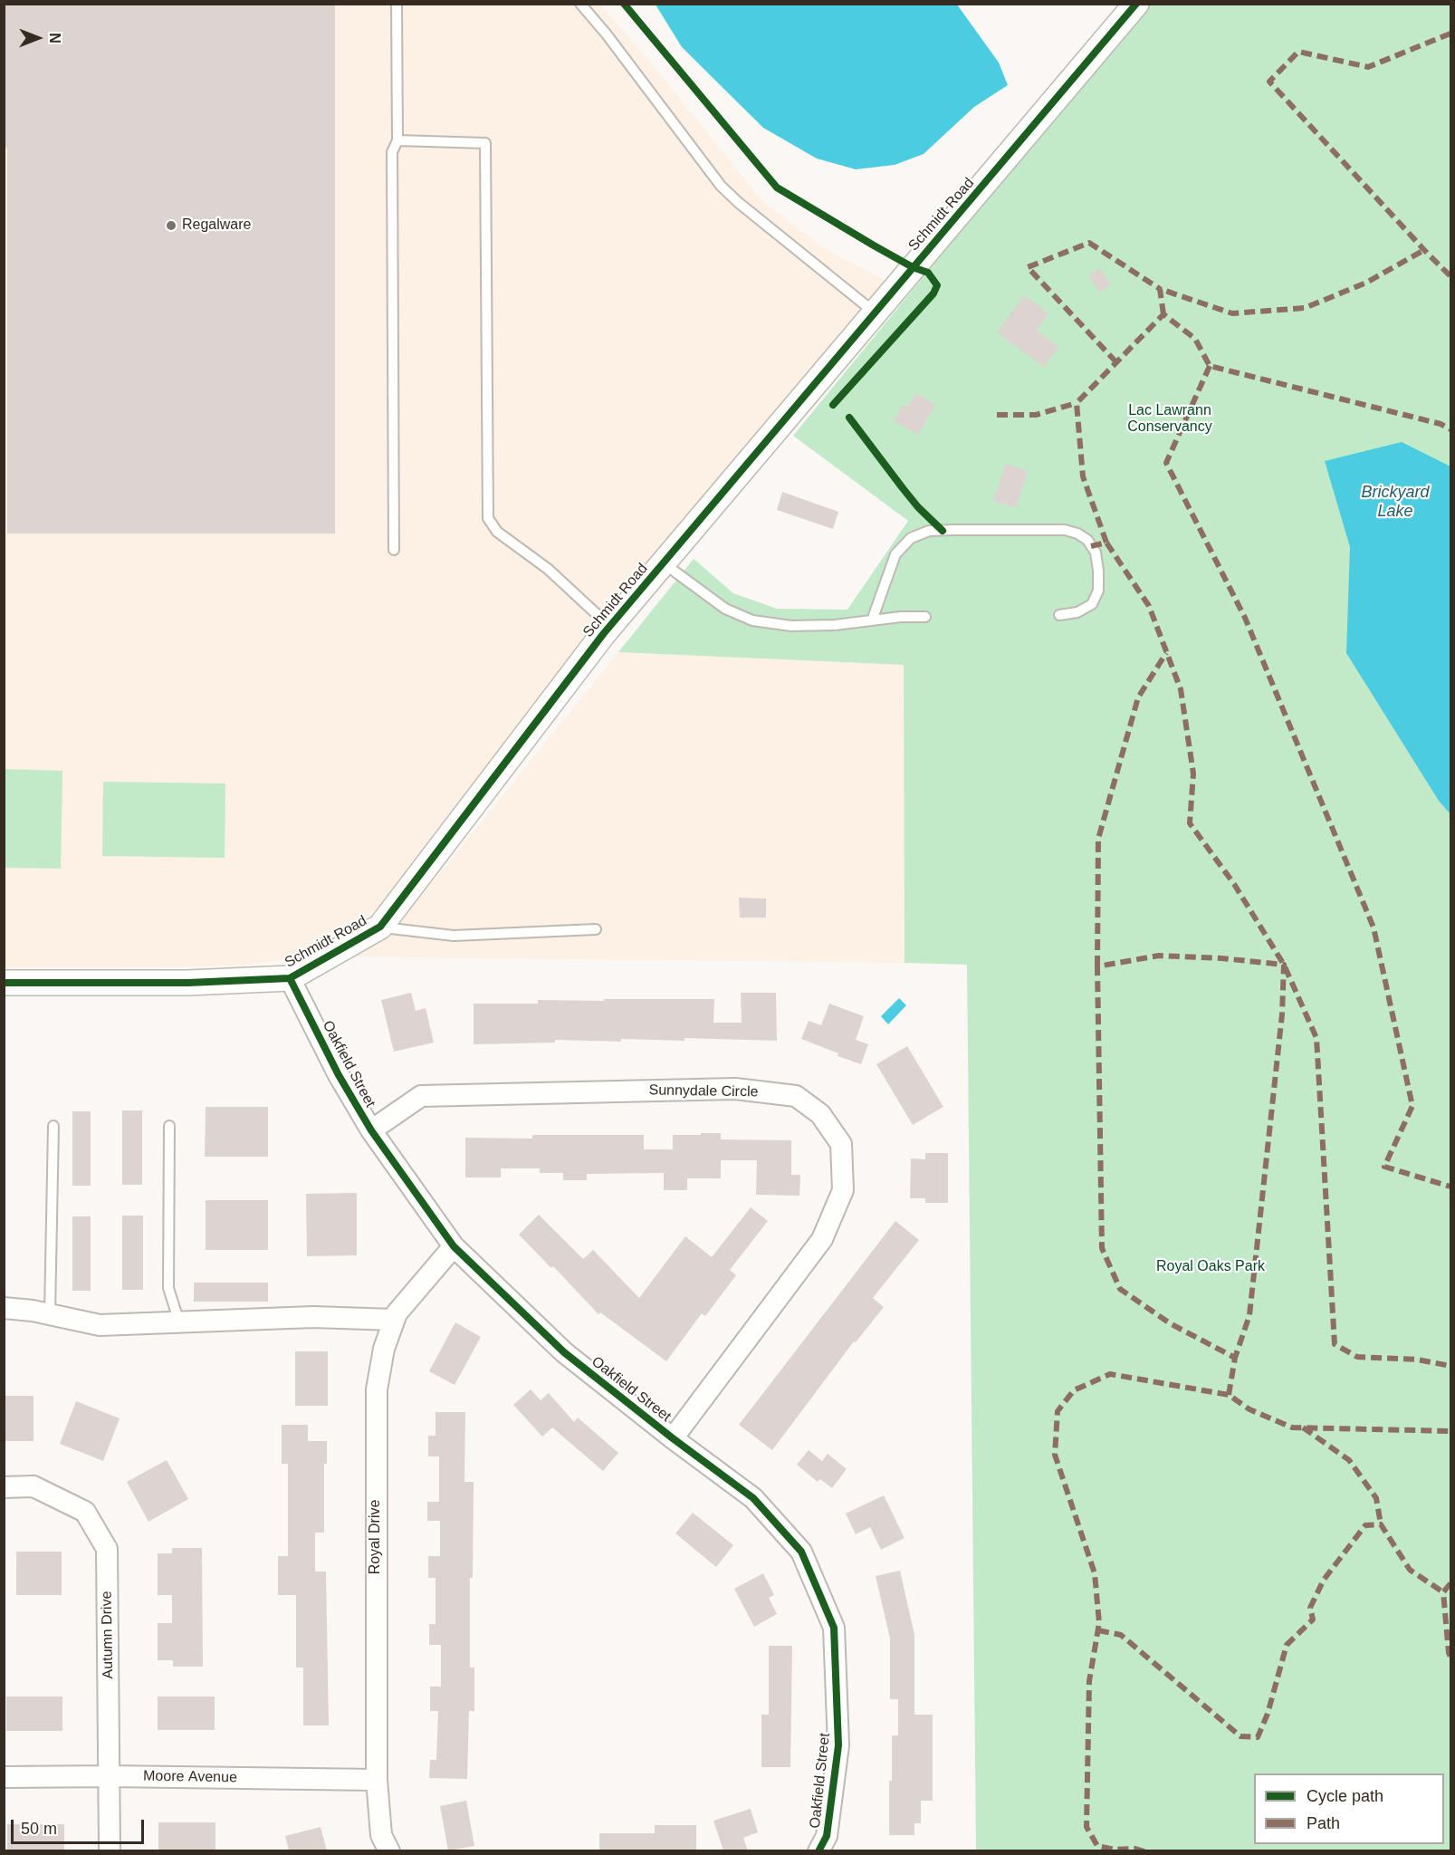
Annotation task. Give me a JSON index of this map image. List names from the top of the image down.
{
  "streets": {
    "street": [
      "Schmidt Road",
      "Oakfield Street",
      "Sunnydale Circle",
      "Royal Drive",
      "Autumn Drive",
      "Moore Avenue"
    ]
  },
  "crossings": [
    ["Schmidt Road", "Oakfield Street"],
    ["Oakfield Street", "Sunnydale Circle"],
    ["Oakfield Street", "Royal Drive"],
    ["Royal Drive", "Moore Avenue"],
    ["Autumn Drive", "Moore Avenue"]
  ],
  "water": ["Brickyard Lake"],
  "parks": ["Lac Lawrann Conservancy", "Royal Oaks Park"],
  "places": ["Regalware"],
  "legend": ["Cycle path", "Path"],
  "scale_bar": "50 m",
  "north": "right"
}
